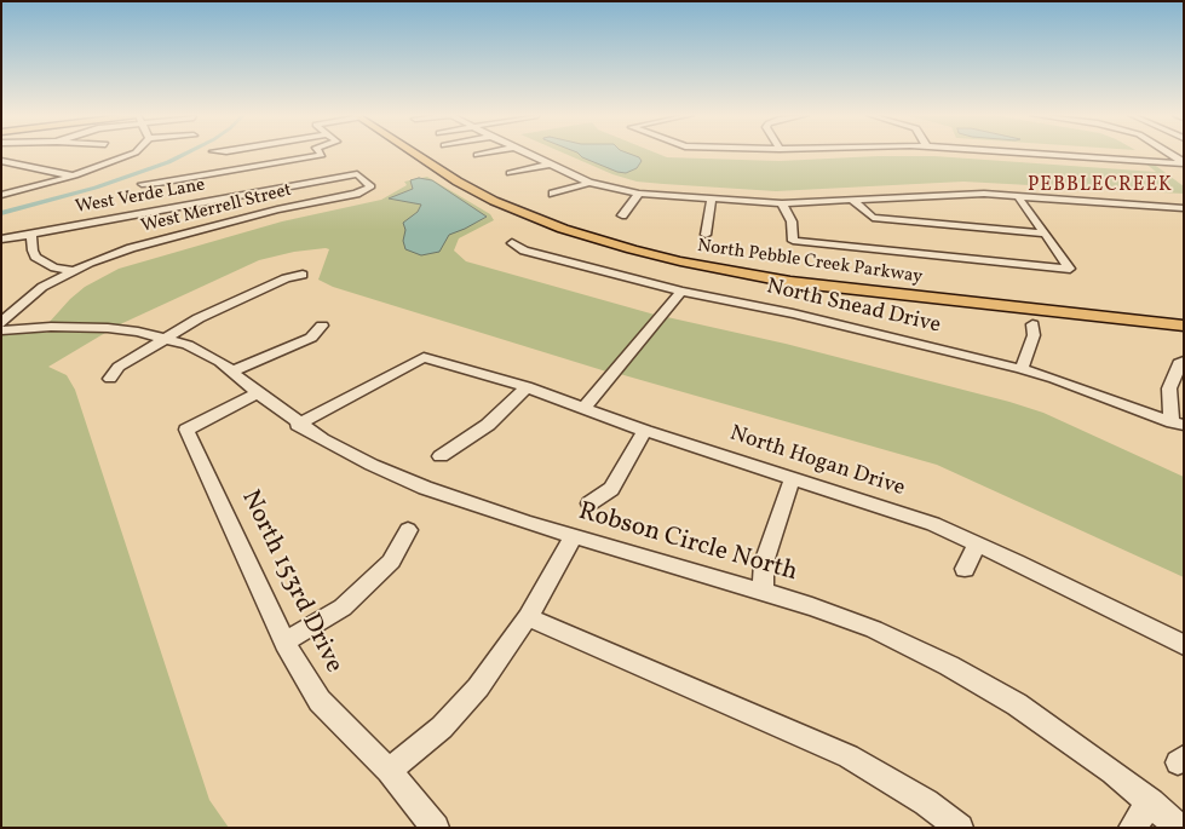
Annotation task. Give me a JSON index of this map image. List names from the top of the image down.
{
  "streets": {
    "main road": ["North Pebble Creek Parkway"],
    "street": [
      "West Verde Lane",
      "West Merrell Street",
      "North Snead Drive",
      "North Hogan Drive",
      "Robson Circle North",
      "North 153rd Drive"
    ]
  },
  "crossings": [
    ["West Verde Lane", "West Merrell Street"],
    ["North Hogan Drive", "Robson Circle North"],
    ["Robson Circle North", "North 153rd Drive"]
  ],
  "districts": ["PEBBLECREEK"]
}
